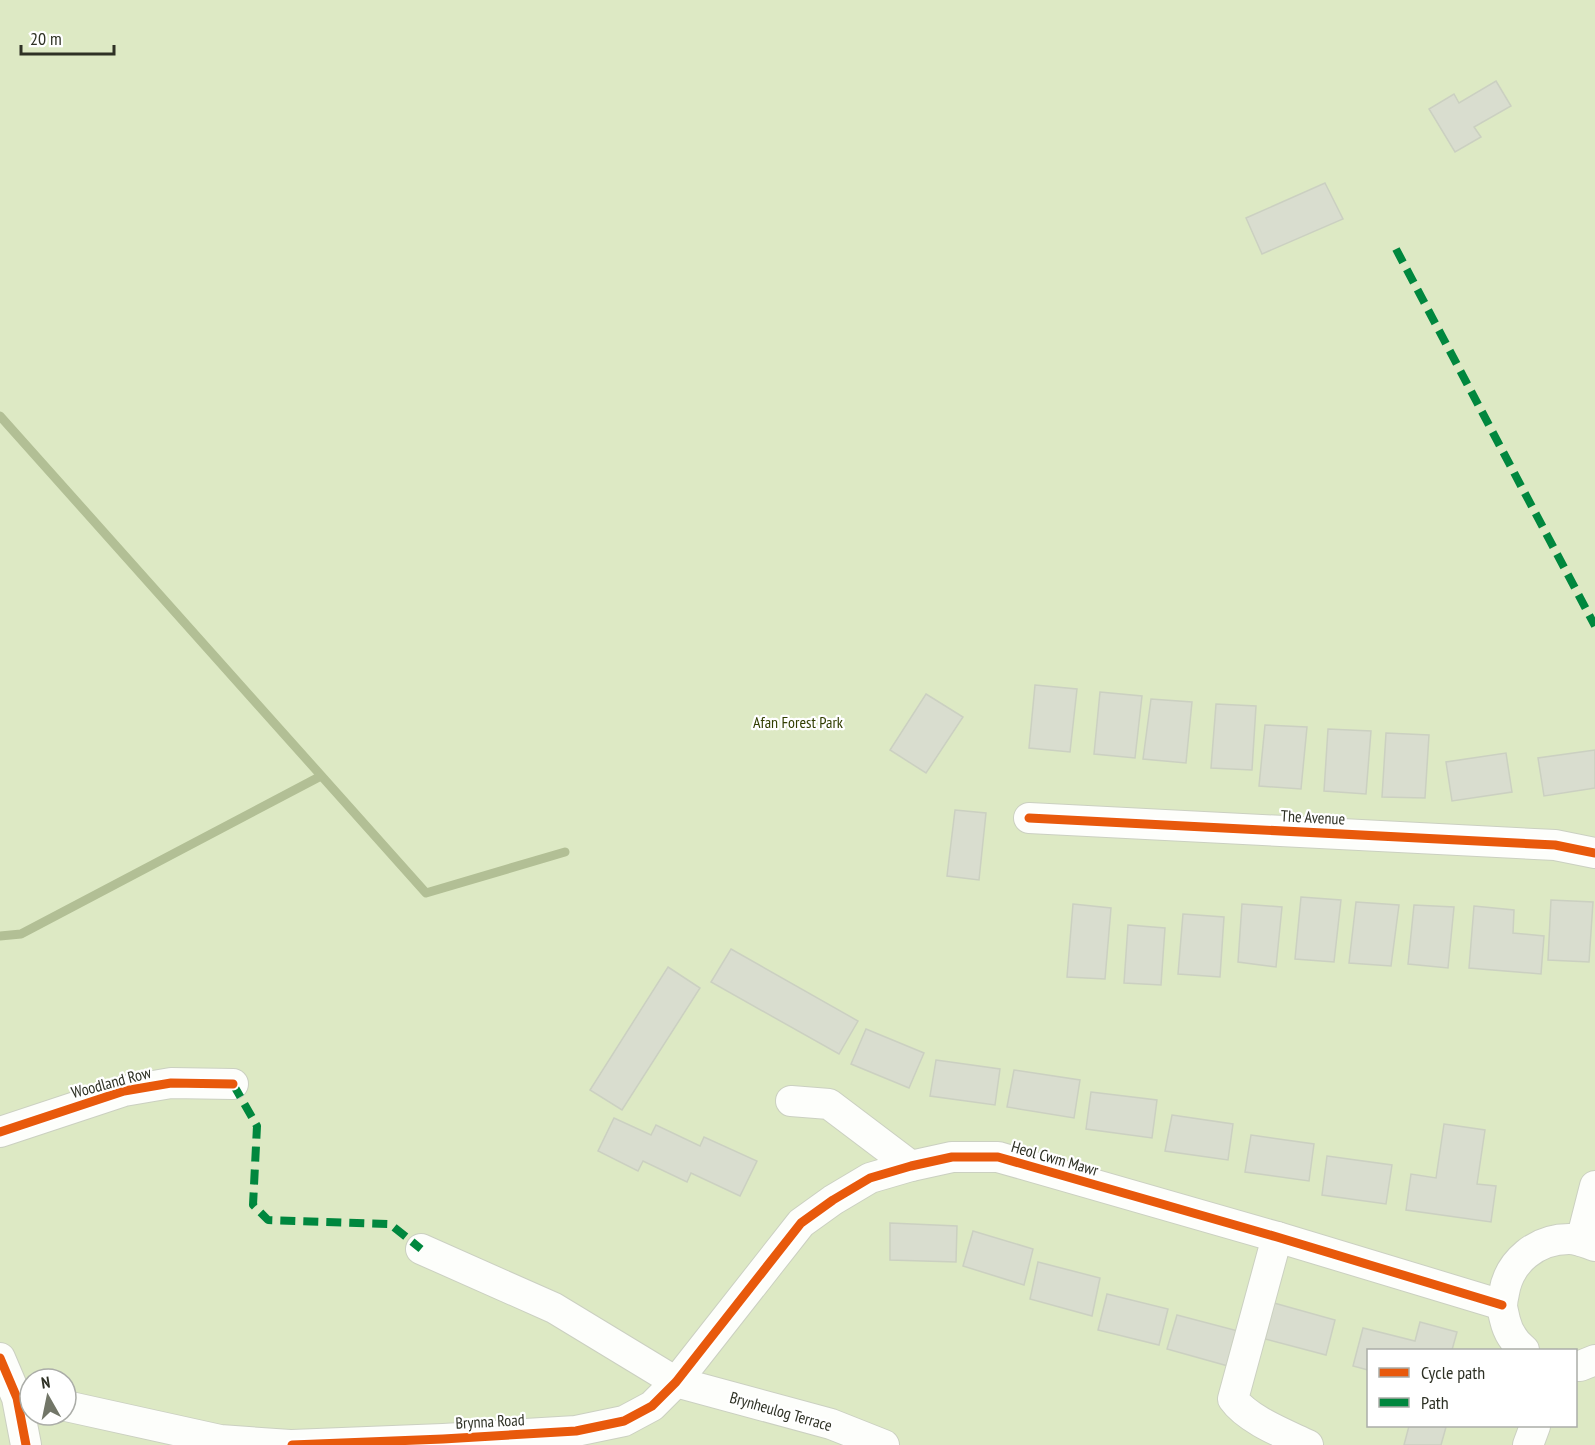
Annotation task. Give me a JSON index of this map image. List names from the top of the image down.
{
  "streets": {
    "street": [
      "The Avenue",
      "Woodland Row",
      "Heol Cwm Mawr",
      "Brynheulog Terrace",
      "Brynna Road"
    ]
  },
  "crossings": [
    ["Heol Cwm Mawr", "Brynheulog Terrace"],
    ["Heol Cwm Mawr", "Brynna Road"],
    ["Brynheulog Terrace", "Brynna Road"]
  ],
  "parks": ["Afan Forest Park"],
  "legend": ["Cycle path", "Path"],
  "scale_bar": "20 m",
  "north": "top"
}
